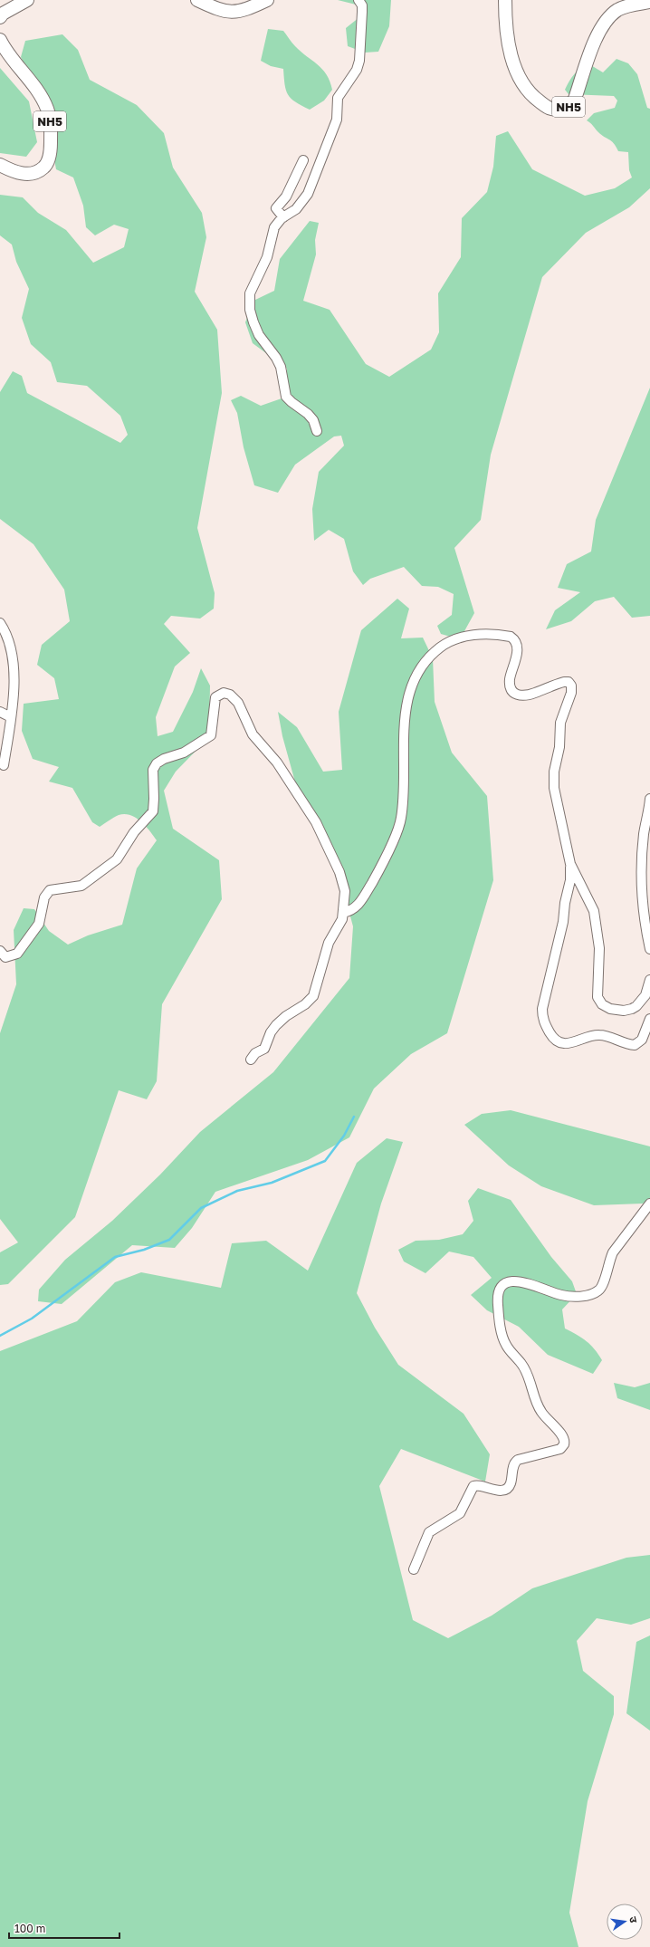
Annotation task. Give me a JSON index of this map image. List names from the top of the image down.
{
  "streets": {
    "highway": ["NH5"]
  },
  "scale_bar": "100 m",
  "north": "right"
}
